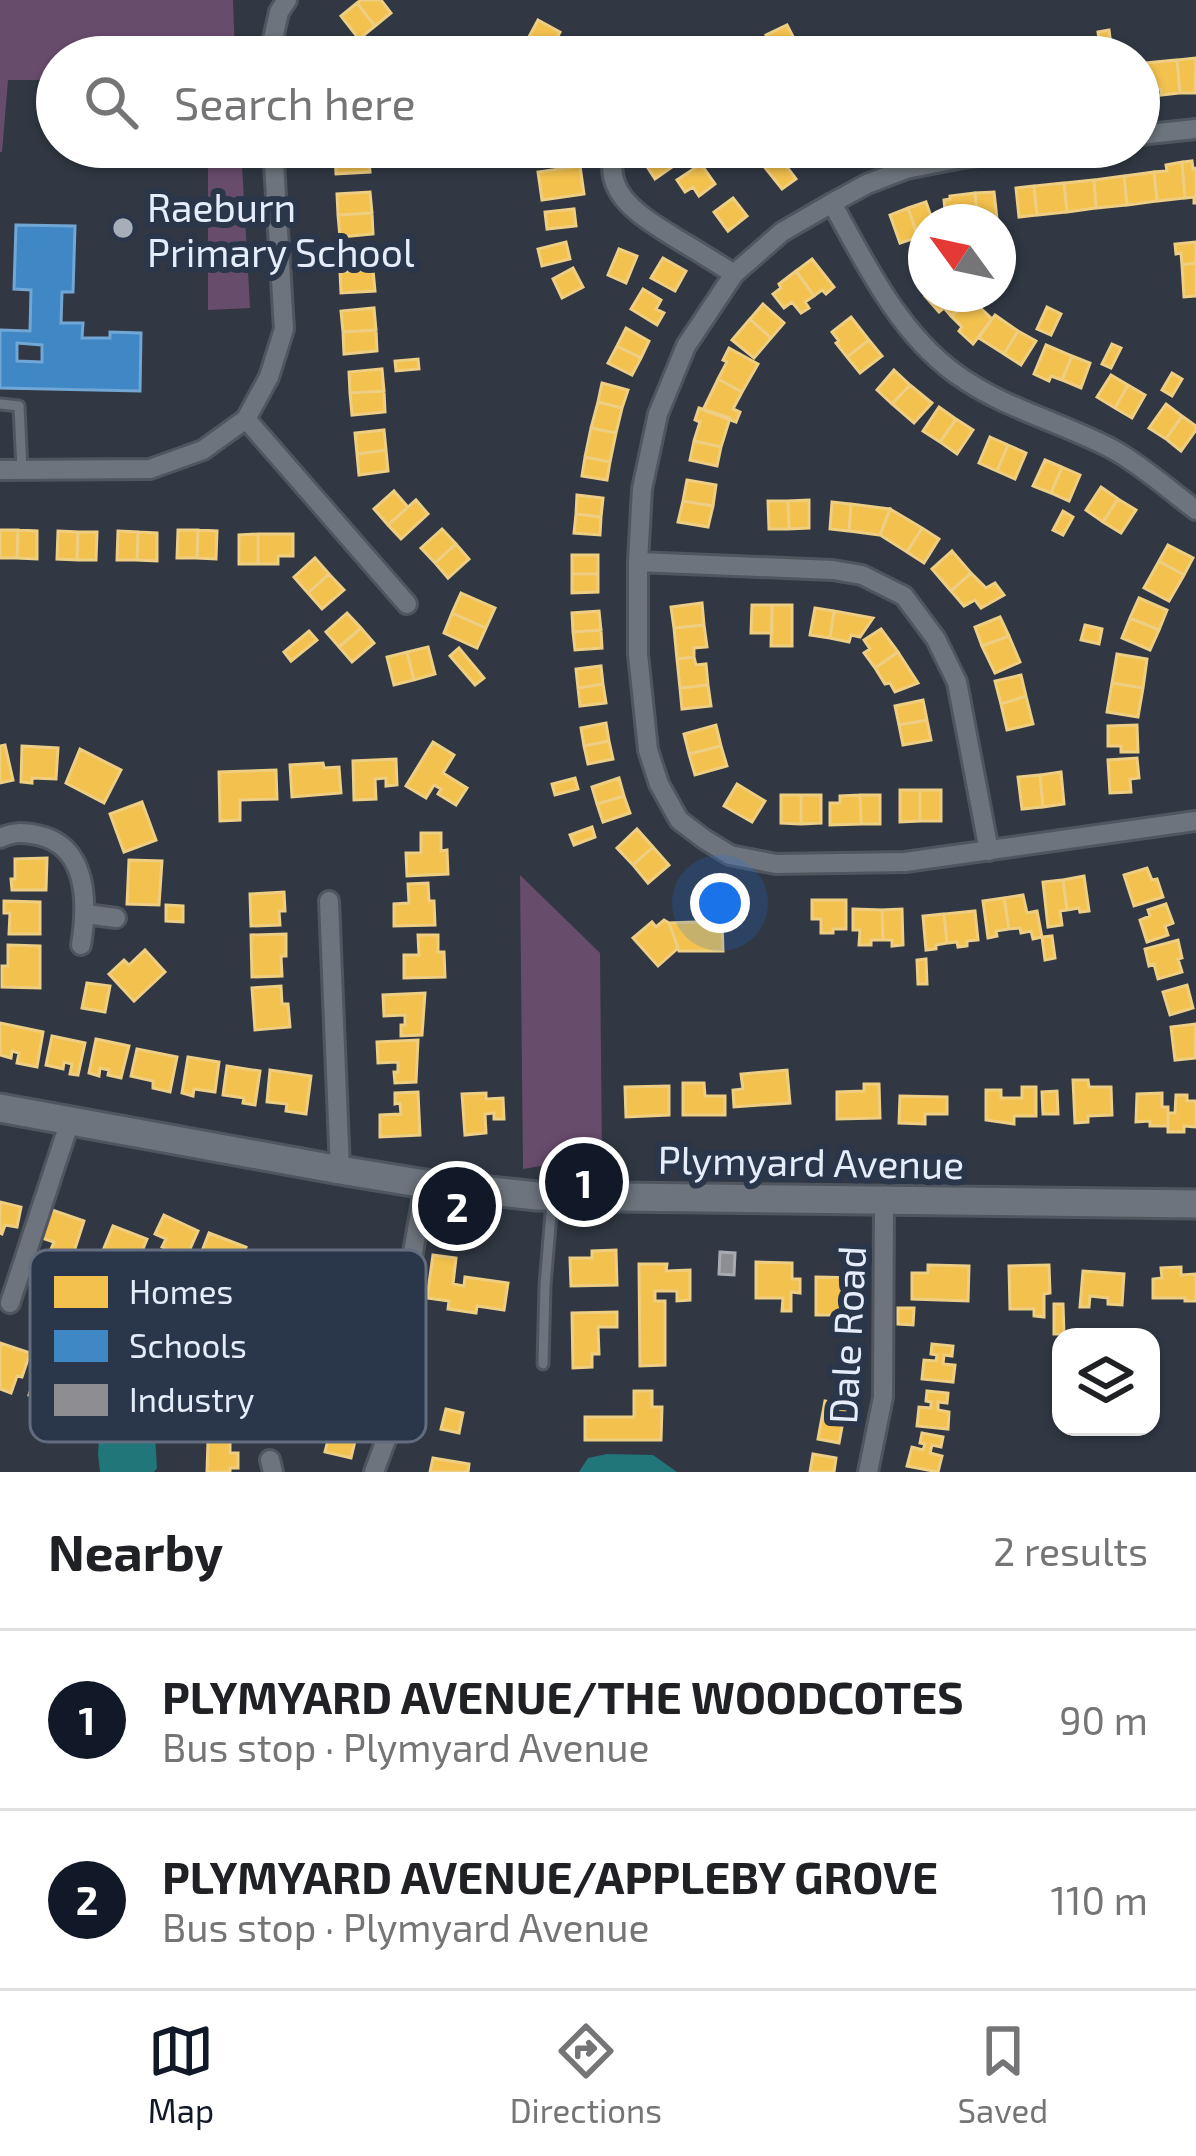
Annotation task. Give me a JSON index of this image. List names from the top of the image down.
{
  "streets": {
    "street": ["Plymyard Avenue", "Dale Road"]
  },
  "crossings": [
    ["Plymyard Avenue", "Dale Road"]
  ],
  "places": ["Raeburn Primary School"],
  "legend": ["Homes", "Schools", "Industry"],
  "north": "top left",
  "page": {
    "search": "Search here",
    "pins": ["1", "2"],
    "heading": ["Nearby", "2 results"],
    "list": [
      {
        "mark": "1",
        "name": "PLYMYARD AVENUE/THE WOODCOTES",
        "note": "Bus stop · Plymyard Avenue",
        "value": "90 m"
      },
      {
        "mark": "2",
        "name": "PLYMYARD AVENUE/APPLEBY GROVE",
        "note": "Bus stop · Plymyard Avenue",
        "value": "110 m"
      }
    ],
    "nav": ["Map", "Directions", "Saved"]
  }
}
